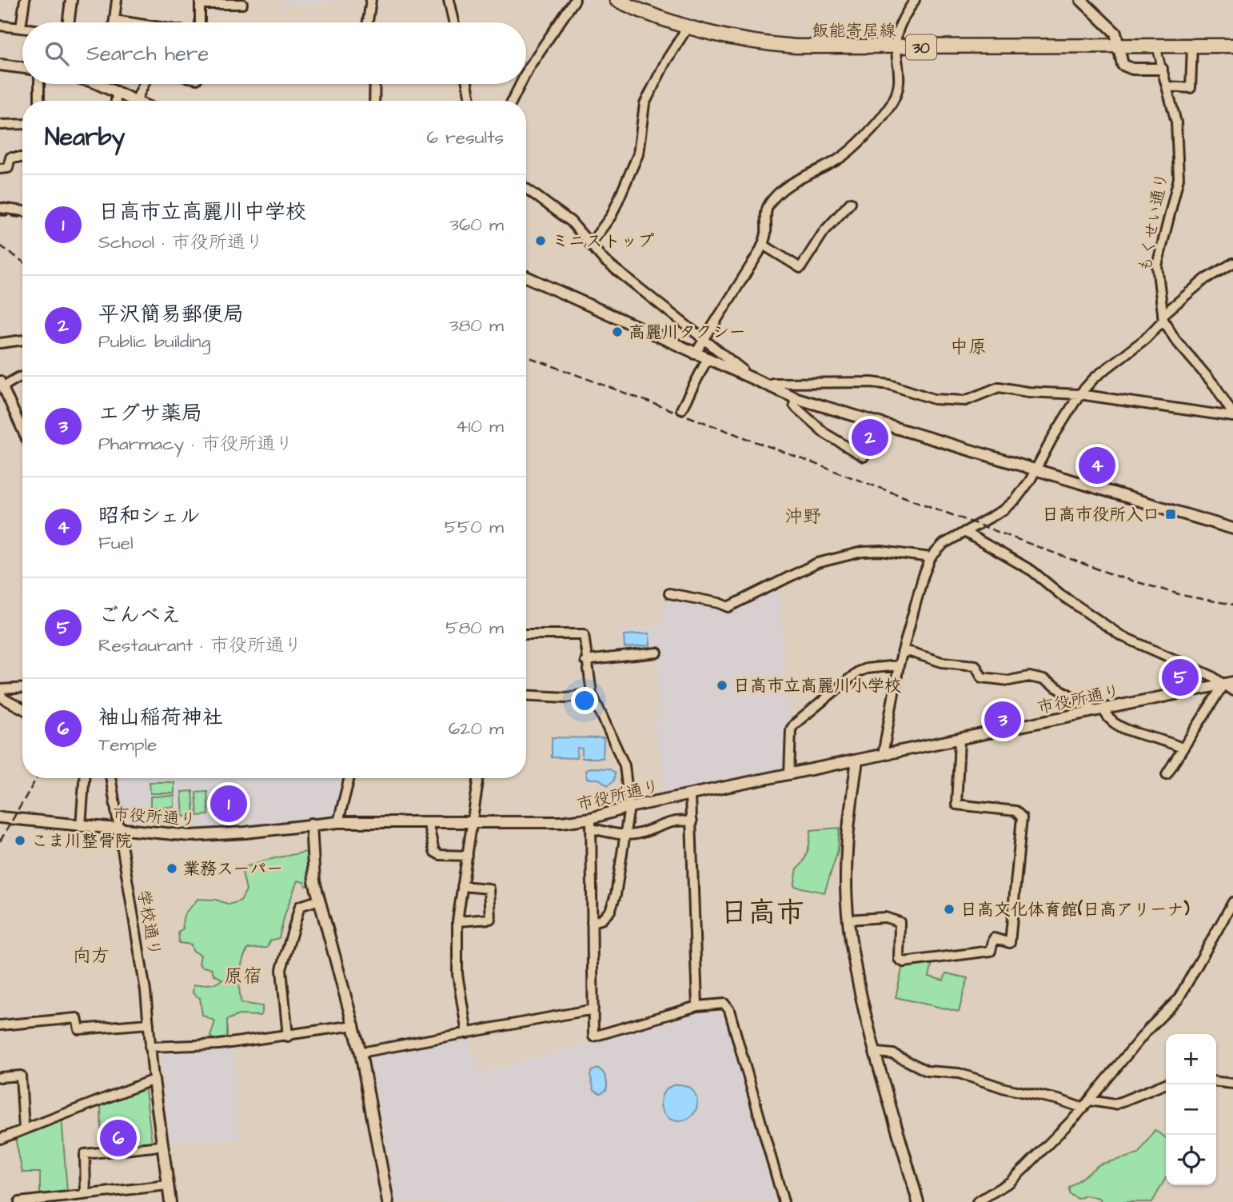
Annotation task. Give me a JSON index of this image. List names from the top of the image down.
{
  "streets": {
    "main road": ["飯能寄居線", "30"],
    "street": ["もくせい通り", "市役所通り", "学校通り"]
  },
  "crossings": [
    ["市役所通り", "学校通り"]
  ],
  "districts": [
    "中原",
    "沖野",
    "日高市",
    "向方",
    "原宿"
  ],
  "places": {
    "other": [
      "ミニストップ",
      "高麗川タクシー",
      "日高市立高麗川小学校",
      "こま川整骨院",
      "業務スーパー",
      "日高文化体育館(日高アリーナ)"
    ],
    "transit": ["日高市役所入口"]
  },
  "page": {
    "search": "Search here",
    "heading": ["Nearby", "6 results"],
    "list": [
      {
        "mark": "1",
        "name": "日高市立高麗川中学校",
        "note": "School · 市役所通り",
        "value": "360 m"
      },
      {
        "mark": "2",
        "name": "平沢簡易郵便局",
        "note": "Public building",
        "value": "380 m"
      },
      {
        "mark": "3",
        "name": "エグサ薬局",
        "note": "Pharmacy · 市役所通り",
        "value": "410 m"
      },
      {
        "mark": "4",
        "name": "昭和シェル",
        "note": "Fuel",
        "value": "550 m"
      },
      {
        "mark": "5",
        "name": "ごんべえ",
        "note": "Restaurant · 市役所通り",
        "value": "580 m"
      },
      {
        "mark": "6",
        "name": "袖山稲荷神社",
        "note": "Temple",
        "value": "620 m"
      }
    ],
    "pins": [
      "2",
      "4",
      "5",
      "3",
      "1",
      "6"
    ],
    "map_buttons": ["+", "−"]
  }
}
